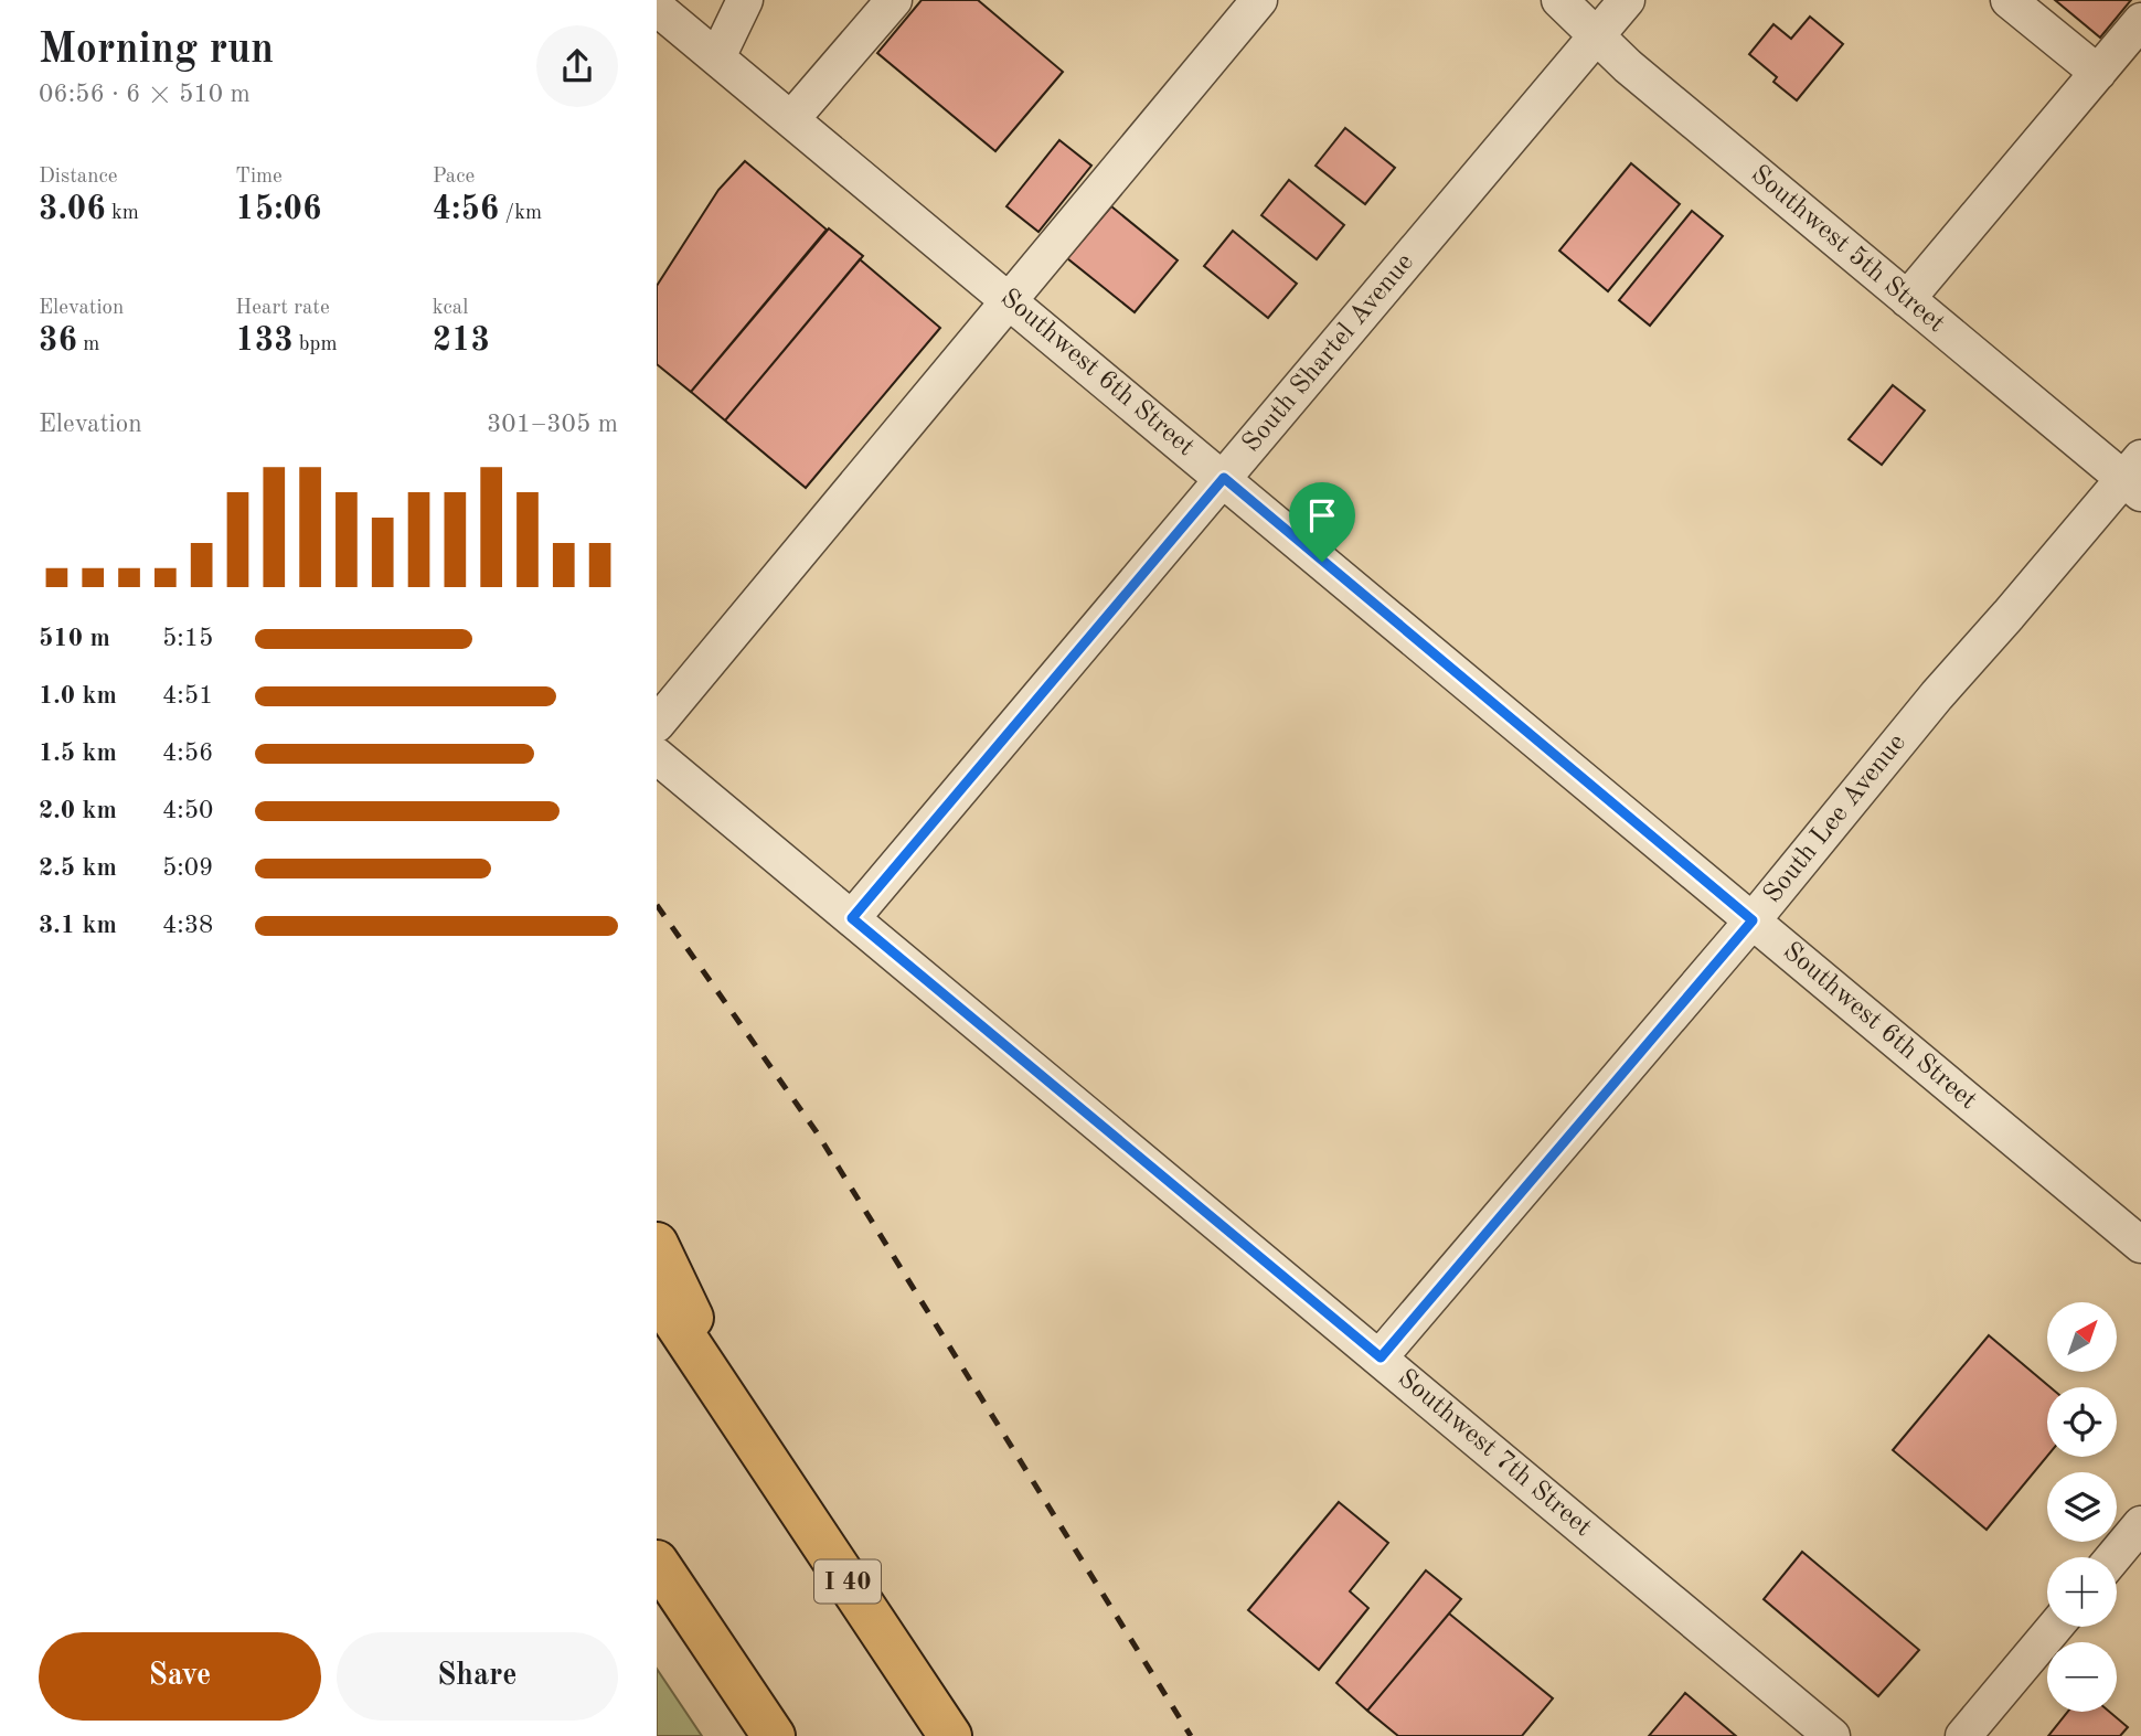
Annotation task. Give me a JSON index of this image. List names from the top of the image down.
{
  "streets": {
    "highway": ["I 40"],
    "street": [
      "Southwest 5th Street",
      "South Shartel Avenue",
      "Southwest 6th Street",
      "South Lee Avenue",
      "Southwest 7th Street"
    ]
  },
  "crossings": [
    ["Southwest 5th Street", "South Shartel Avenue"],
    ["Southwest 5th Street", "South Lee Avenue"],
    ["South Shartel Avenue", "Southwest 6th Street"],
    ["South Shartel Avenue", "Southwest 7th Street"],
    ["Southwest 6th Street", "South Lee Avenue"],
    ["South Lee Avenue", "Southwest 7th Street"]
  ],
  "north": "top right",
  "page": {
    "heading": ["Morning run", "06:56 · 6 × 510 m"],
    "stats": [
      ["Distance", "3.06 km"],
      ["Time", "15:06"],
      ["Pace", "4:56 /km"],
      ["Elevation", "36 m"],
      ["Heart rate", "133 bpm"],
      ["kcal", "213"]
    ],
    "chart": ["Elevation", "301–305 m"],
    "list": [
      {
        "name": "510 m",
        "note": "5:15"
      },
      {
        "name": "1.0 km",
        "note": "4:51"
      },
      {
        "name": "1.5 km",
        "note": "4:56"
      },
      {
        "name": "2.0 km",
        "note": "4:50"
      },
      {
        "name": "2.5 km",
        "note": "5:09"
      },
      {
        "name": "3.1 km",
        "note": "4:38"
      }
    ],
    "map_buttons": ["+", "−"],
    "buttons": ["Save", "Share"]
  }
}
